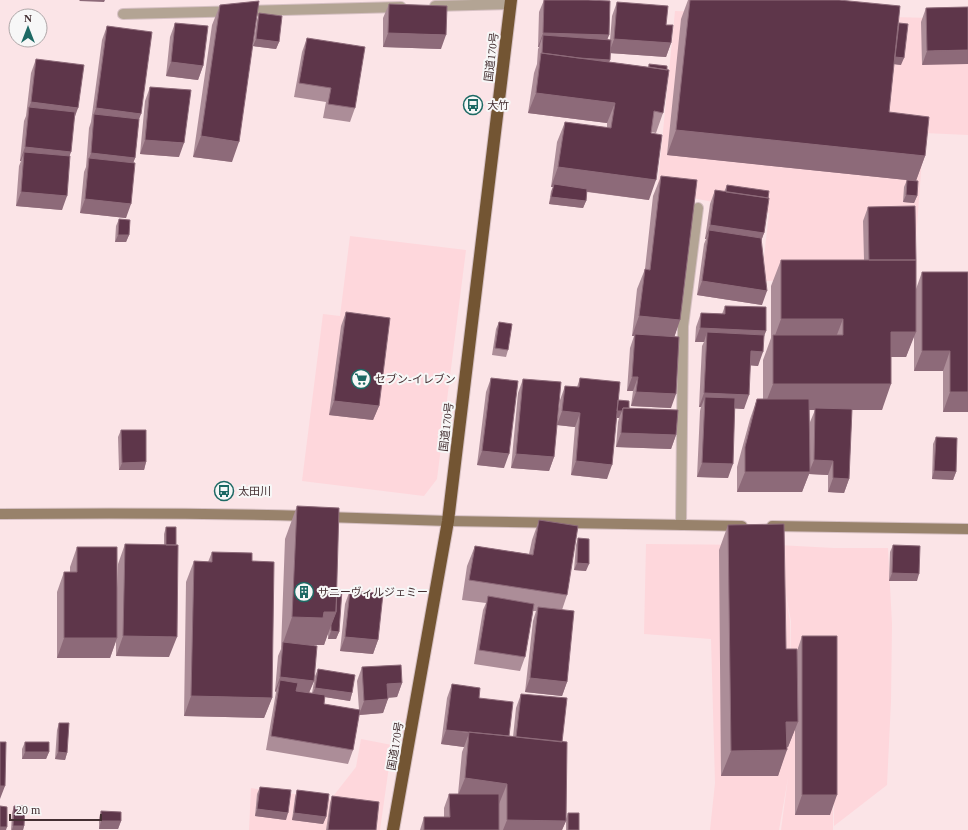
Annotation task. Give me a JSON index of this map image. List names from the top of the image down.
{
  "streets": {
    "highway": ["国道170号"]
  },
  "places": {
    "bus stop": ["大竹", "太田川"],
    "supermarket": ["セブン-イレブン"],
    "building": ["サニーヴィルジェミー"]
  },
  "scale_bar": "20 m",
  "north": "top"
}
